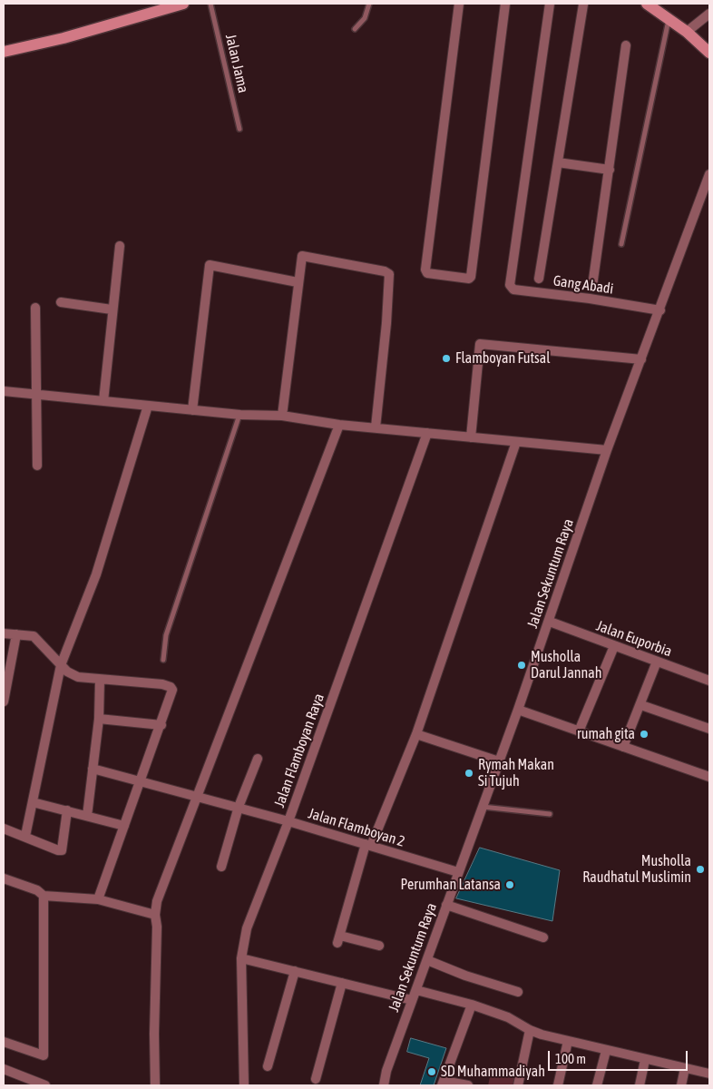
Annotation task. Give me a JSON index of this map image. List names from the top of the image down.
{
  "streets": {
    "street": [
      "Gang Abadi",
      "Jalan Sekuntum Raya",
      "Jalan Euporbia",
      "Jalan Flamboyan Raya",
      "Jalan Flamboyan 2"
    ],
    "lane": ["Jalan Jama"]
  },
  "crossings": [
    ["Gang Abadi", "Jalan Sekuntum Raya"],
    ["Jalan Sekuntum Raya", "Jalan Euporbia"],
    ["Jalan Sekuntum Raya", "Jalan Flamboyan 2"],
    ["Jalan Flamboyan Raya", "Jalan Flamboyan 2"]
  ],
  "places": [
    "Flamboyan Futsal",
    "Musholla Darul Jannah",
    "rumah gita",
    "Rymah Makan Si Tujuh",
    "Musholla Raudhatul Muslimin",
    "Perumhan Latansa",
    "SD Muhammadiyah"
  ],
  "scale_bar": "100 m"
}
